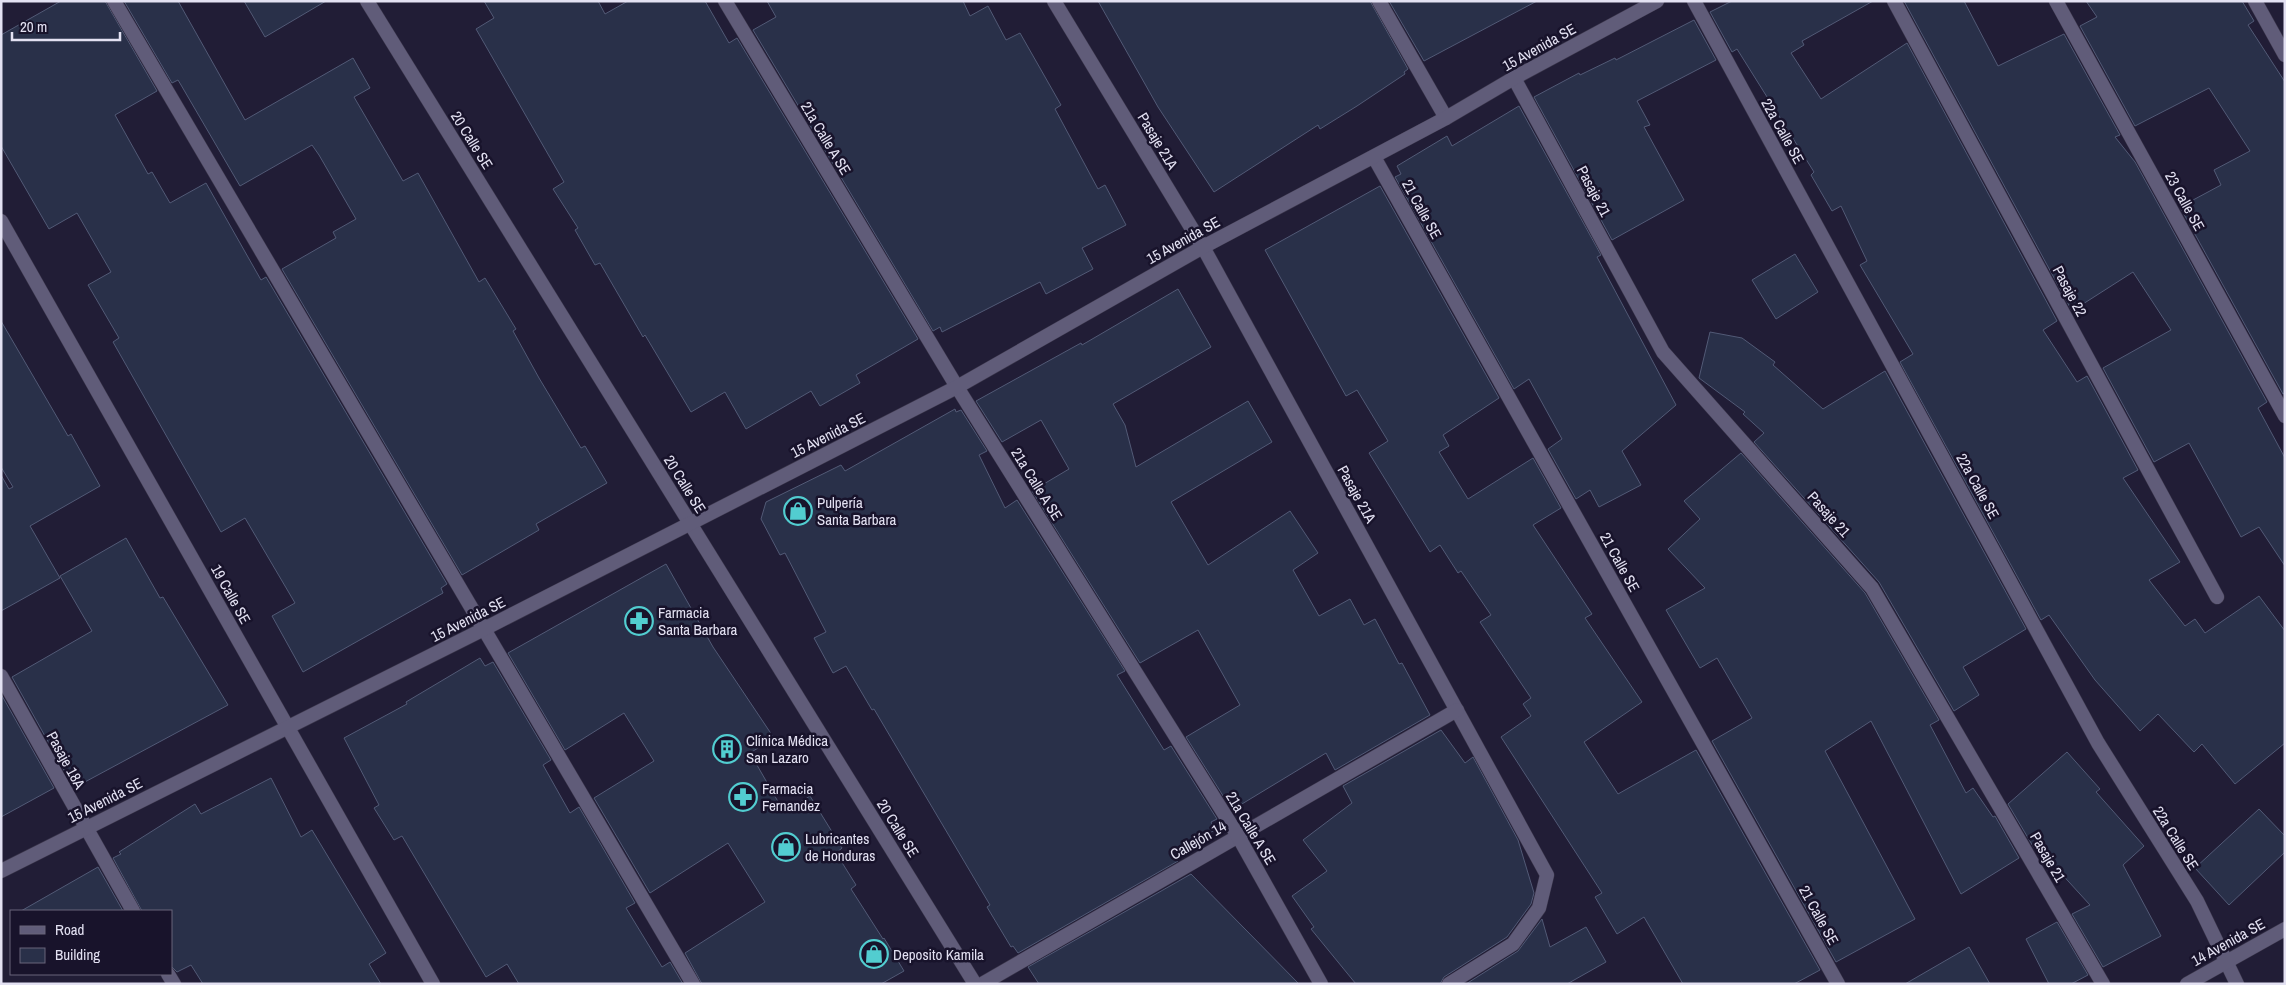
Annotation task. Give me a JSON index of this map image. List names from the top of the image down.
{
  "streets": {
    "street": [
      "15 Avenida SE",
      "22a Calle SE",
      "21a Calle A SE",
      "20 Calle SE",
      "Pasaje 21A",
      "Pasaje 21",
      "23 Calle SE",
      "21 Calle SE",
      "Pasaje 22",
      "19 Calle SE",
      "Pasaje 18A",
      "Callejón 14",
      "14 Avenida SE"
    ]
  },
  "crossings": [
    ["15 Avenida SE", "21a Calle A SE"],
    ["15 Avenida SE", "20 Calle SE"],
    ["15 Avenida SE", "Pasaje 21A"],
    ["15 Avenida SE", "Pasaje 21"],
    ["15 Avenida SE", "21 Calle SE"],
    ["15 Avenida SE", "19 Calle SE"],
    ["15 Avenida SE", "Pasaje 18A"],
    ["22a Calle SE", "14 Avenida SE"],
    ["21a Calle A SE", "Callejón 14"],
    ["Pasaje 21A", "Callejón 14"]
  ],
  "places": {
    "shop": ["Pulpería Santa Barbara", "Lubricantes de Honduras", "Deposito Kamila"],
    "pharmacy": ["Farmacia Santa Barbara", "Farmacia Fernandez"],
    "building": ["Clínica Médica San Lazaro"]
  },
  "legend": ["Road", "Building"],
  "scale_bar": "20 m"
}
